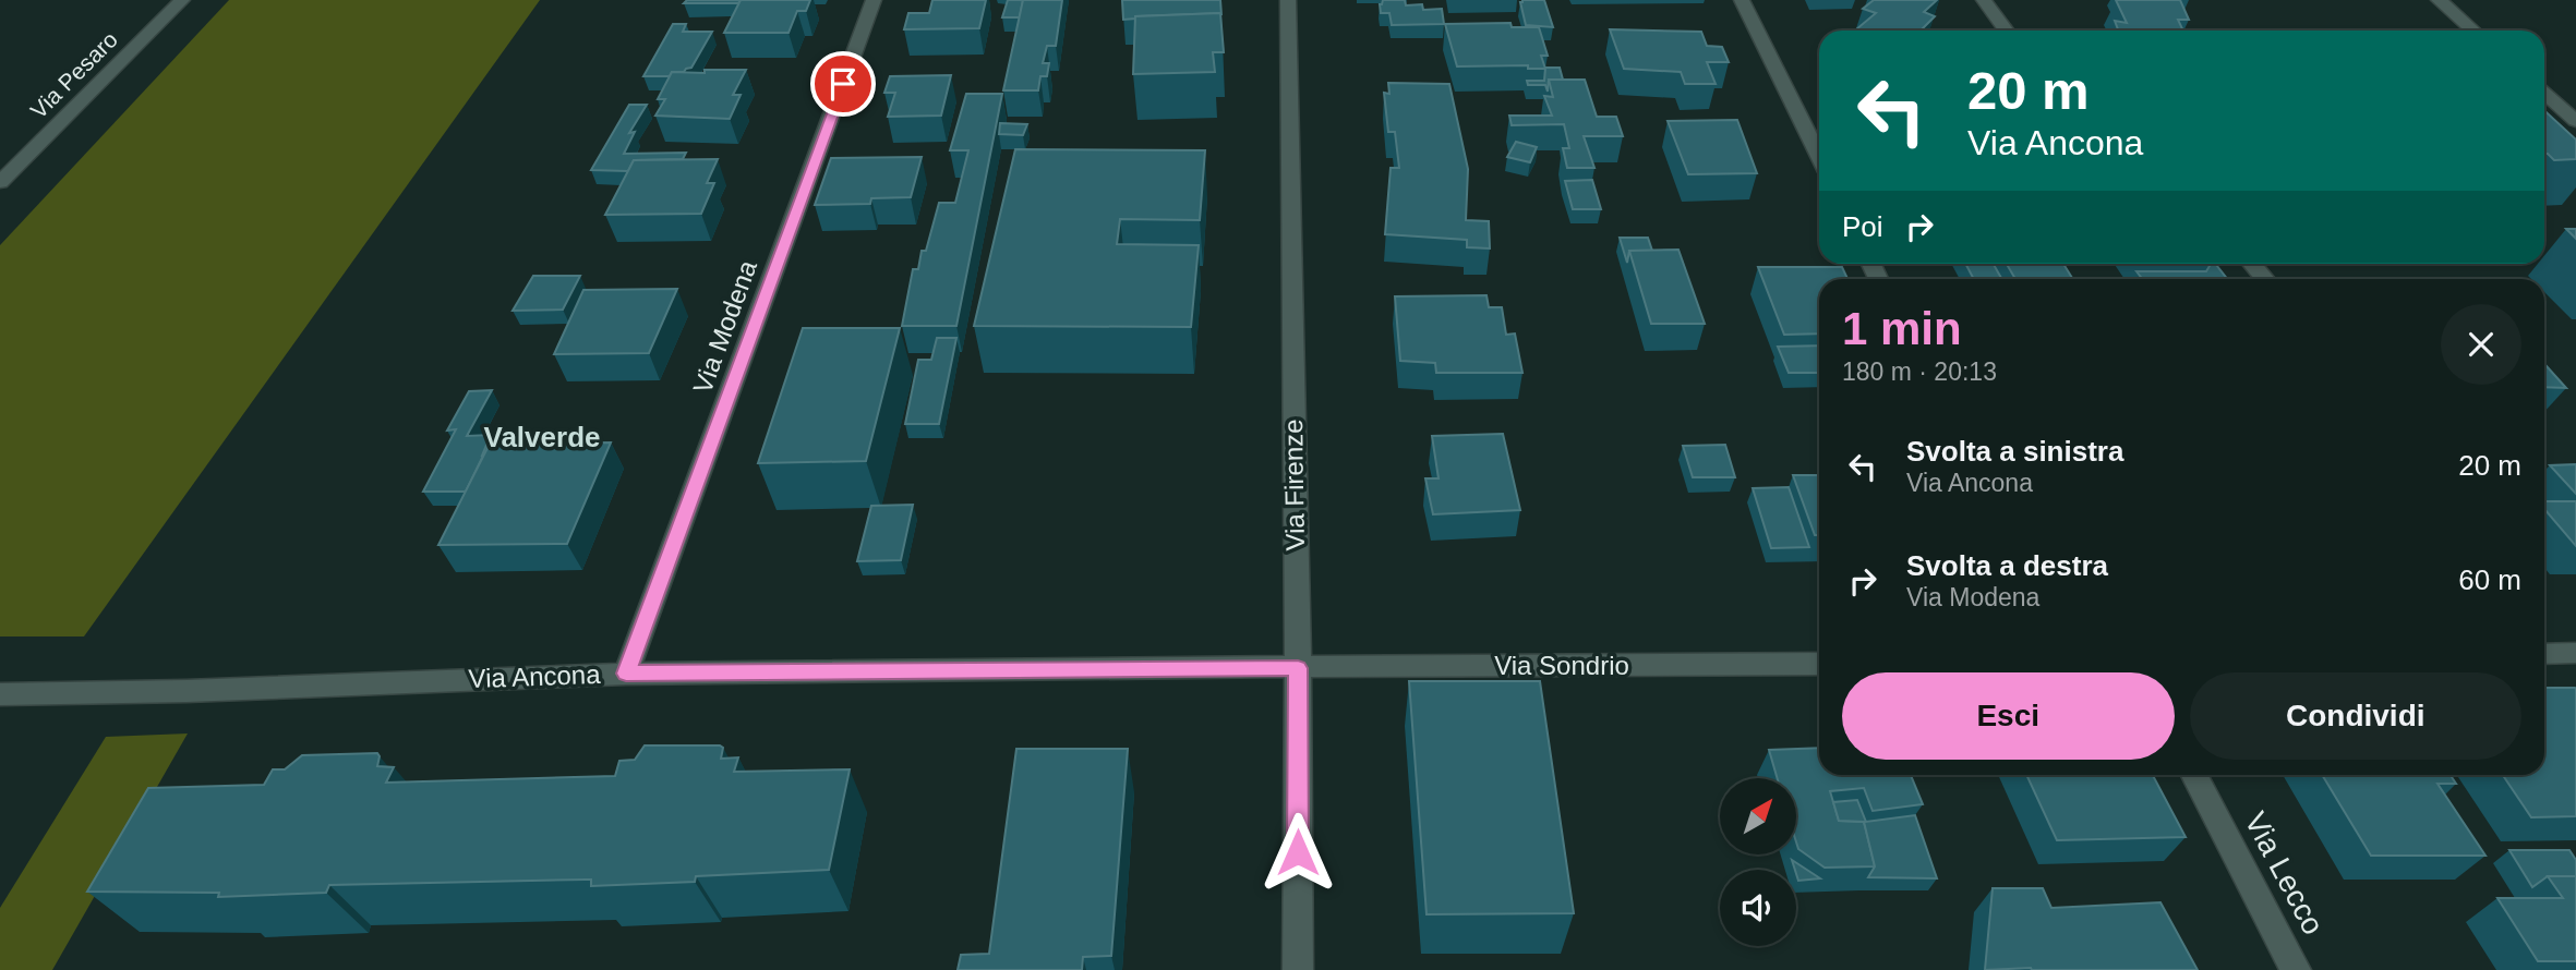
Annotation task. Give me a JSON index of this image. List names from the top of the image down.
{
  "streets": {
    "street": [
      "Via Pesaro",
      "Via Modena",
      "Via Firenze",
      "Via Sondrio",
      "Via Ancona",
      "Via Lecco"
    ]
  },
  "crossings": [
    ["Via Modena", "Via Ancona"],
    ["Via Firenze", "Via Sondrio"],
    ["Via Firenze", "Via Ancona"],
    ["Via Sondrio", "Via Ancona"]
  ],
  "districts": ["Valverde"],
  "north": "top right",
  "page": {
    "turn": ["20 m", "Via Ancona"],
    "then": "Poi",
    "heading": ["1 min", "180 m · 20:13"],
    "list": [
      {
        "name": "Svolta a sinistra",
        "note": "Via Ancona",
        "value": "20 m"
      },
      {
        "name": "Svolta a destra",
        "note": "Via Modena",
        "value": "60 m"
      }
    ],
    "buttons": ["Esci", "Condividi"]
  }
}
